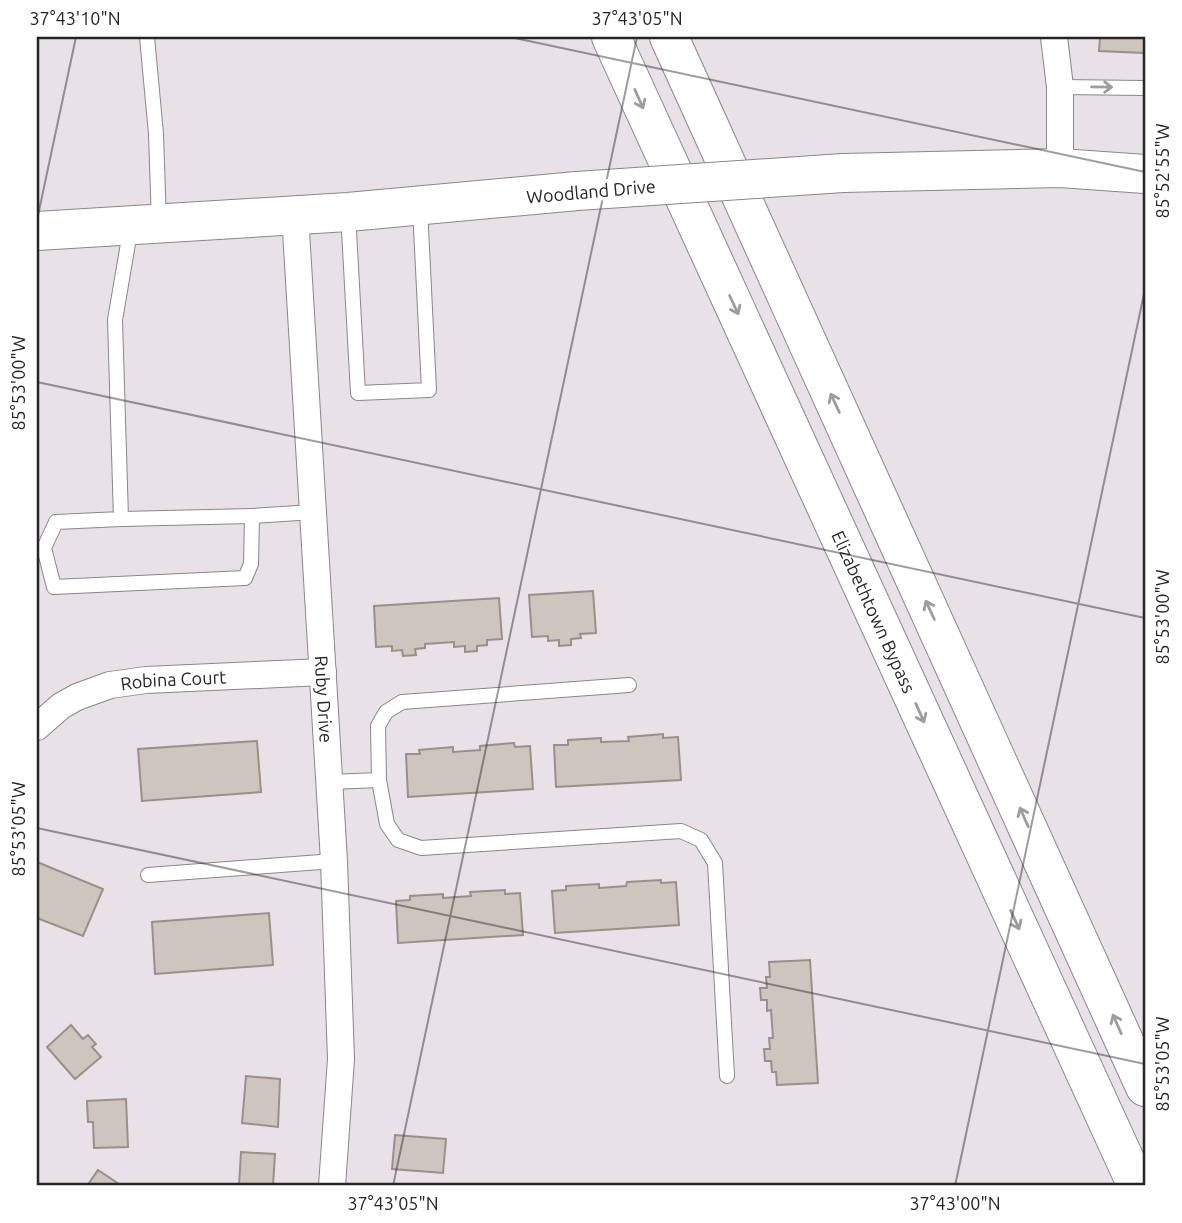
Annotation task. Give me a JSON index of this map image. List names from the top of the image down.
{
  "streets": {
    "main road": ["Woodland Drive", "Elizabethtown Bypass"],
    "street": ["Robina Court", "Ruby Drive"]
  },
  "crossings": [
    ["Woodland Drive", "Ruby Drive"],
    ["Robina Court", "Ruby Drive"]
  ],
  "coordinates": [
    "37°43'10\"N",
    "37°43'05\"N",
    "85°52'55\"W",
    "85°53'00\"W",
    "85°53'05\"W",
    "37°43'00\"N"
  ]
}
